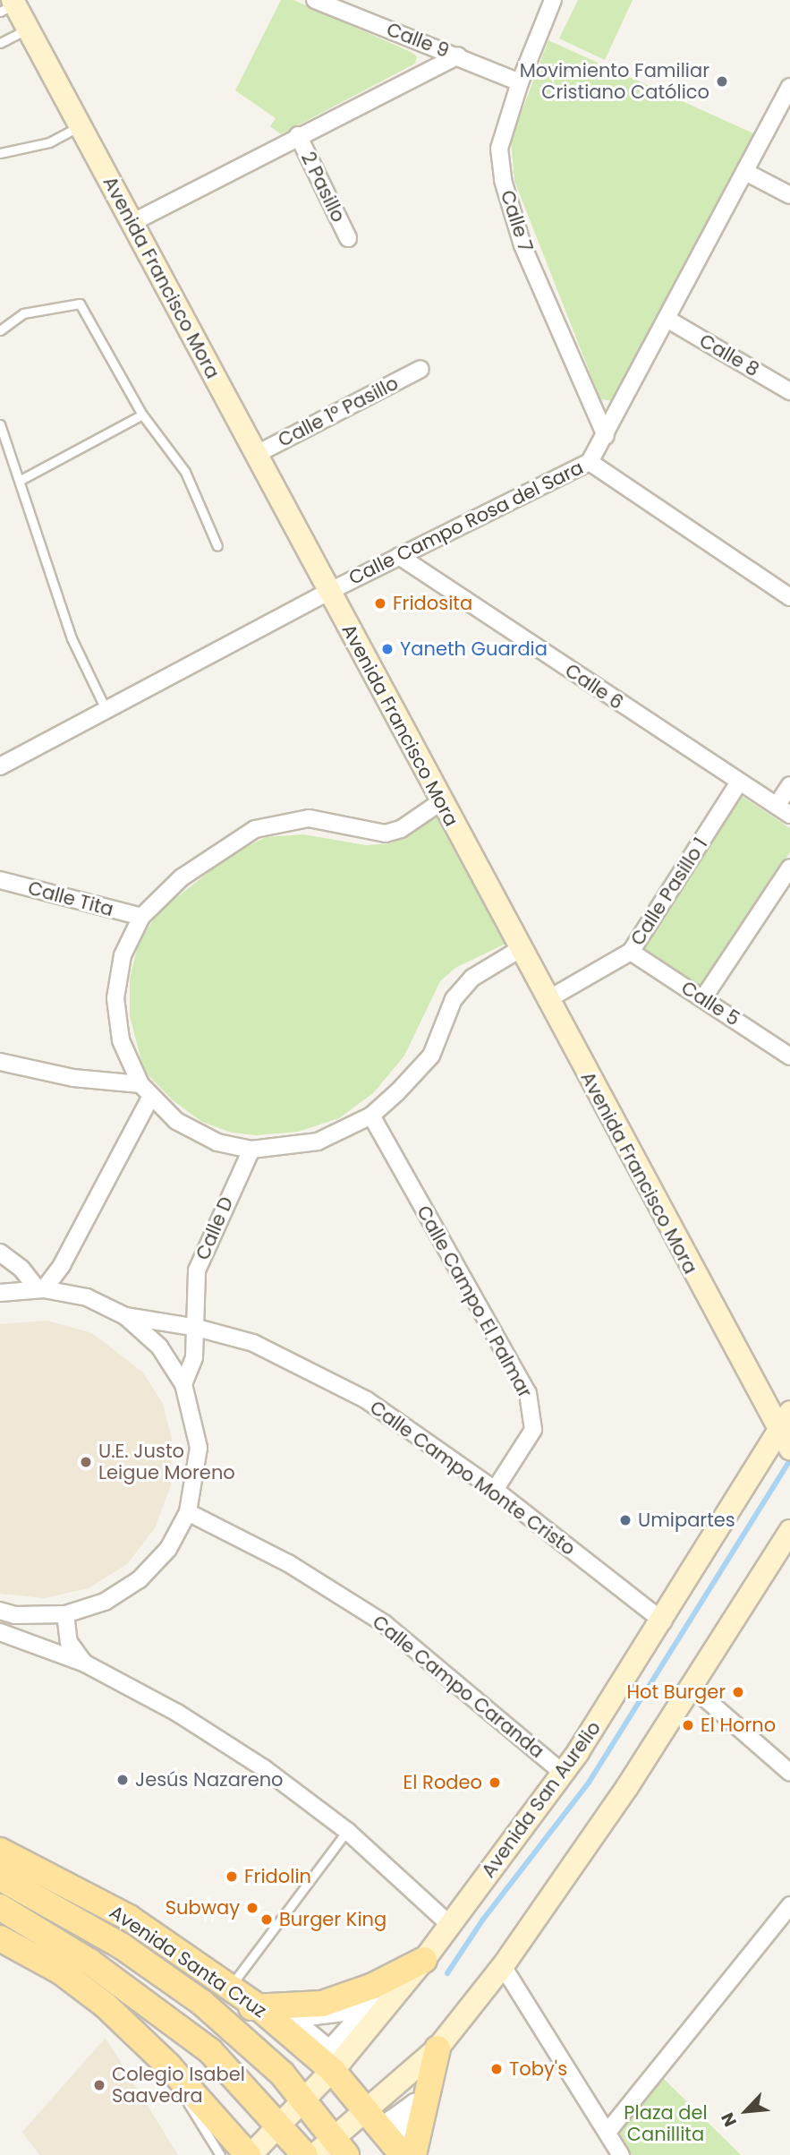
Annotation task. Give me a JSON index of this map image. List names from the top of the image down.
{
  "streets": {
    "main road": ["Avenida Francisco Mora", "Avenida San Aurelio", "Avenida Santa Cruz"],
    "street": [
      "Calle 9",
      "2 Pasillo",
      "Calle 7",
      "Calle 8",
      "Calle 1º Pasillo",
      "Calle Campo Rosa del Sara",
      "Calle 6",
      "Calle Pasillo 1",
      "Calle Tita",
      "Calle 5",
      "Calle D",
      "Calle Campo El Palmar",
      "Calle Campo Monte Cristo",
      "Calle Campo Caranda"
    ]
  },
  "crossings": [
    ["Calle 9", "Calle 7"],
    ["Calle 7", "Calle Campo Rosa del Sara"],
    ["Avenida Francisco Mora", "Calle 1º Pasillo"],
    ["Avenida Francisco Mora", "Calle Campo Rosa del Sara"],
    ["Avenida Francisco Mora", "Calle Pasillo 1"],
    ["Avenida Francisco Mora", "Avenida San Aurelio"],
    ["Calle 8", "Calle Campo Rosa del Sara"],
    ["Calle Campo Rosa del Sara", "Calle 6"],
    ["Calle 6", "Calle Pasillo 1"],
    ["Calle Pasillo 1", "Calle 5"],
    ["Calle D", "Calle Campo Monte Cristo"],
    ["Calle Campo El Palmar", "Calle Campo Monte Cristo"],
    ["Calle Campo Monte Cristo", "Avenida San Aurelio"],
    ["Calle Campo Caranda", "Avenida San Aurelio"],
    ["Avenida San Aurelio", "Avenida Santa Cruz"]
  ],
  "parks": ["Plaza del Canillita"],
  "places": [
    "Movimiento Familiar Cristiano Católico",
    "Fridosita",
    "Yaneth Guardia",
    "U.E. Justo Leigue Moreno",
    "Umipartes",
    "Hot Burger",
    "El Horno",
    "Jesús Nazareno",
    "El Rodeo",
    "Fridolin",
    "Subway",
    "Burger King",
    "Toby's",
    "Colegio Isabel Saavedra"
  ],
  "north": "bottom left"
}
